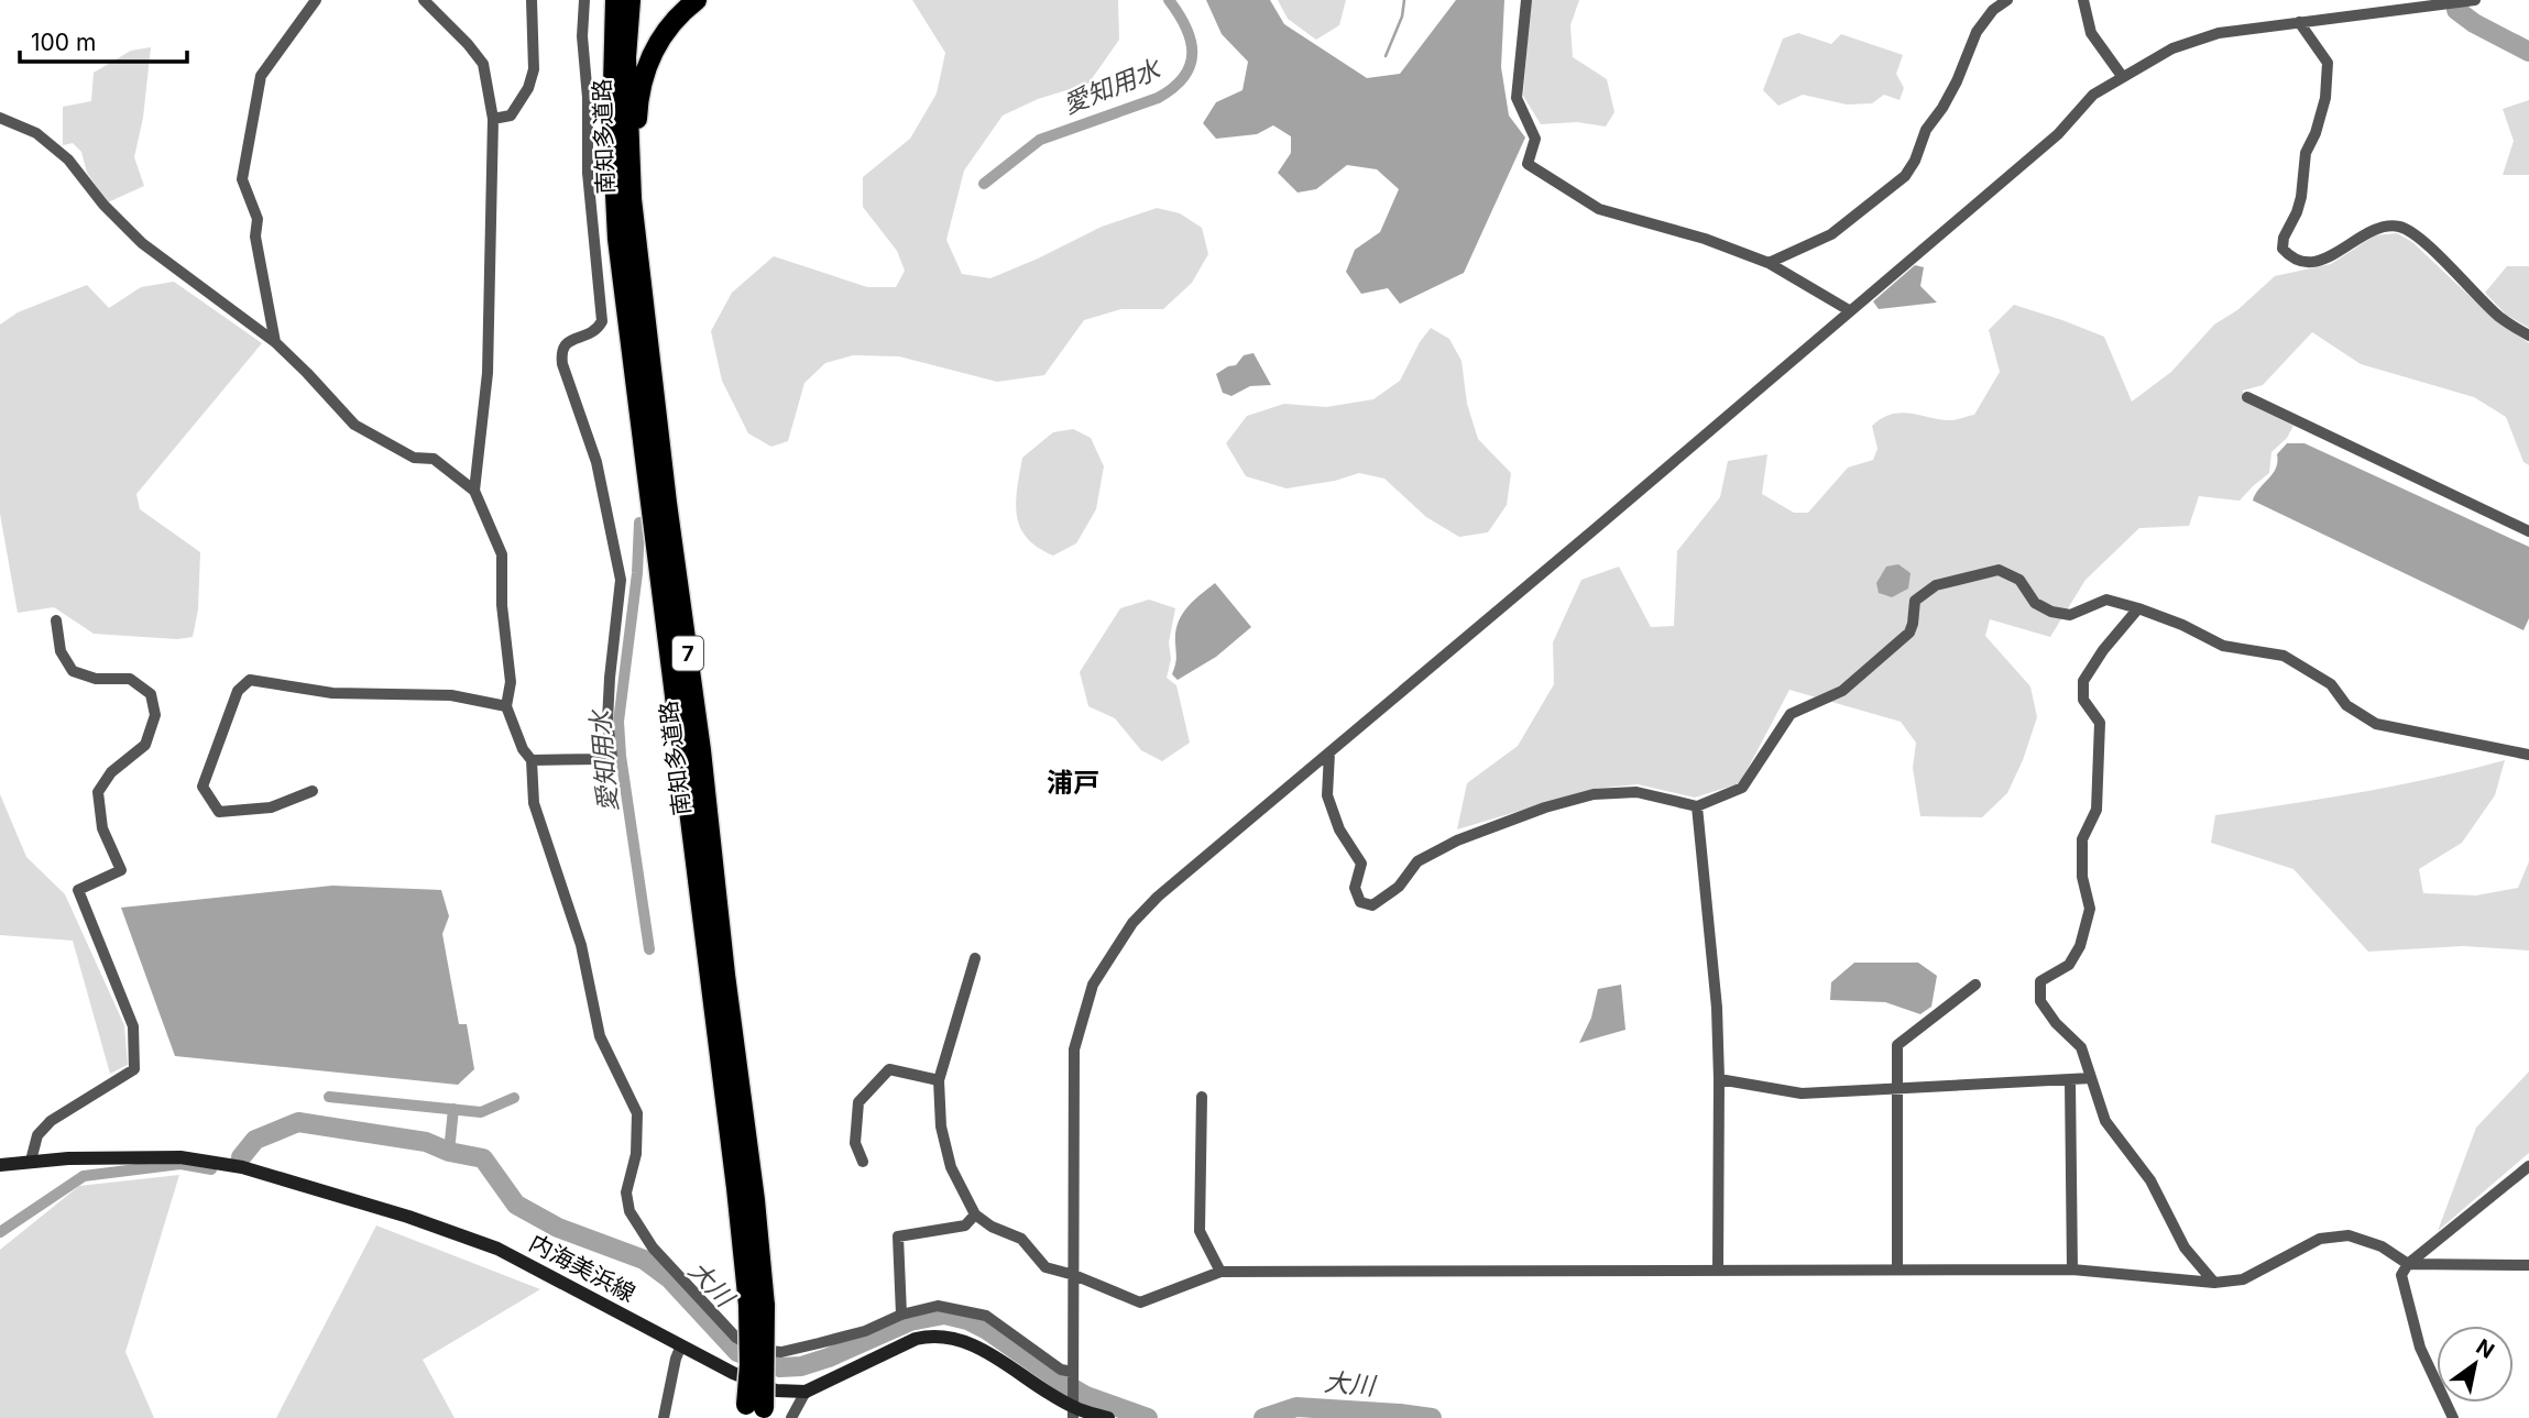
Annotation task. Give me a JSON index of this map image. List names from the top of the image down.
{
  "streets": {
    "highway": ["南知多道路", "7"],
    "main road": ["内海美浜線"]
  },
  "districts": ["浦戸"],
  "water": ["愛知用水", "大川"],
  "scale_bar": "100 m",
  "north": "top right"
}
